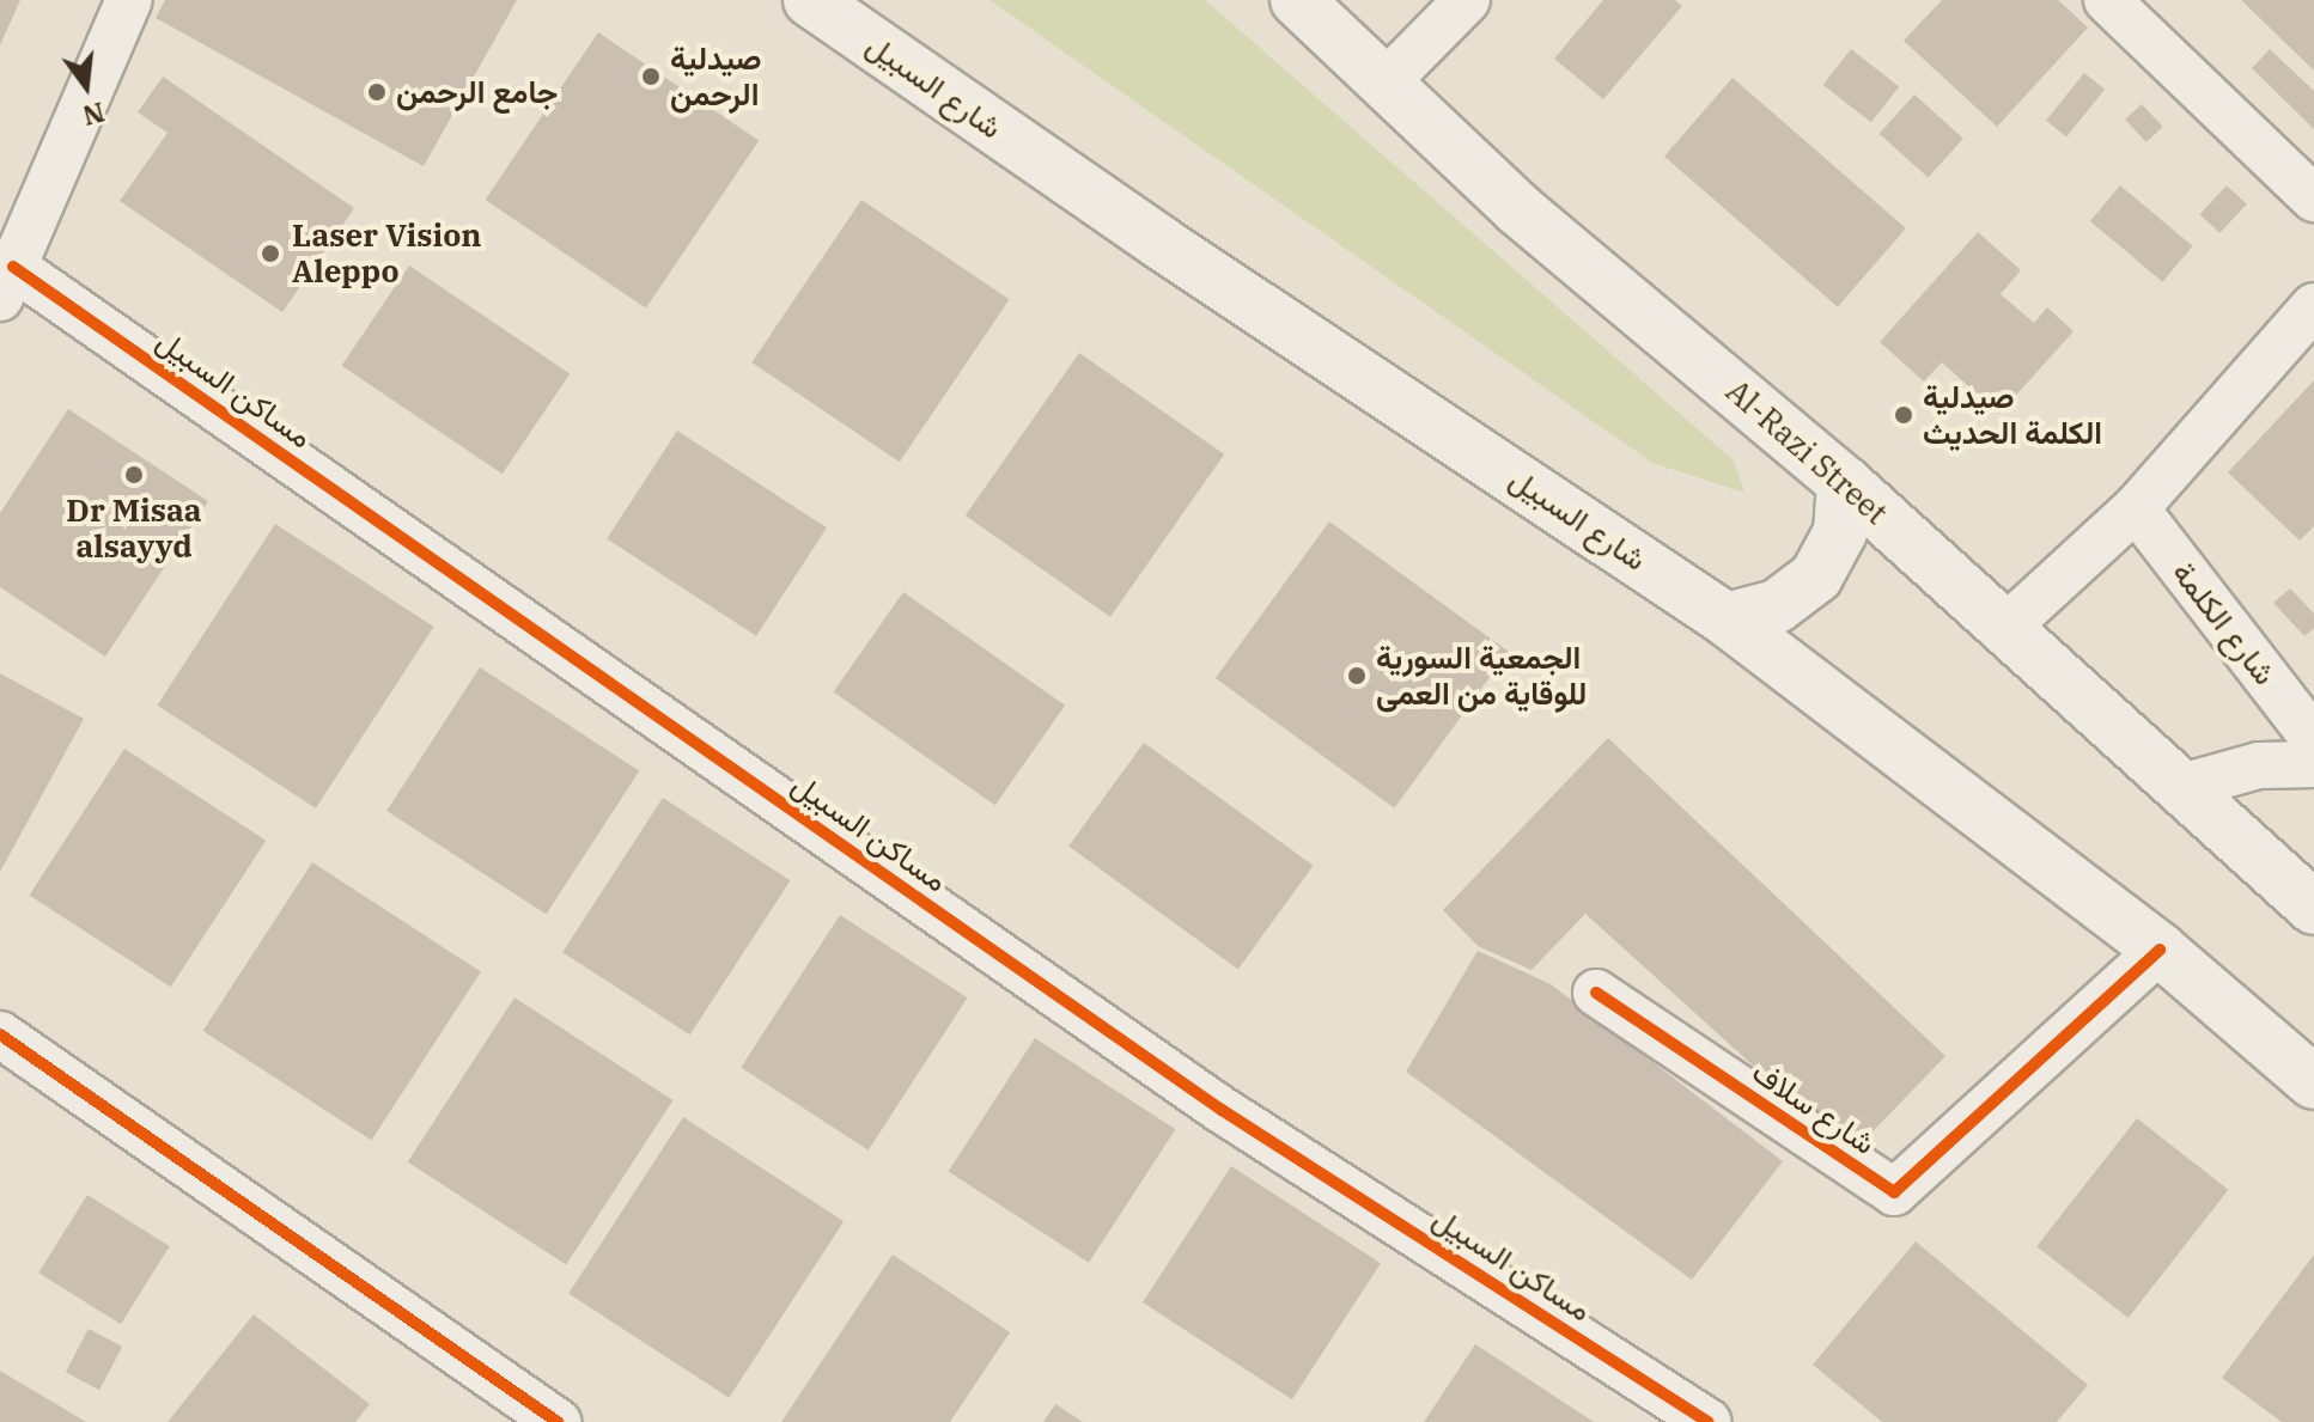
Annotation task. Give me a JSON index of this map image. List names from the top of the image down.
{
  "streets": {
    "main road": ["شارع السبيل", "Al-Razi Street"],
    "street": ["مساكن السبيل", "شارع الكلمة", "شارع سلاف"]
  },
  "crossings": [
    ["شارع السبيل", "شارع سلاف"]
  ],
  "places": [
    "صيدلية الرحمن",
    "جامع الرحمن",
    "Laser Vision Aleppo",
    "صيدلية الكلمة الحديث",
    "Dr Misaa alsayyd",
    "الجمعية السورية للوقاية من العمى"
  ],
  "north": "bottom"
}
